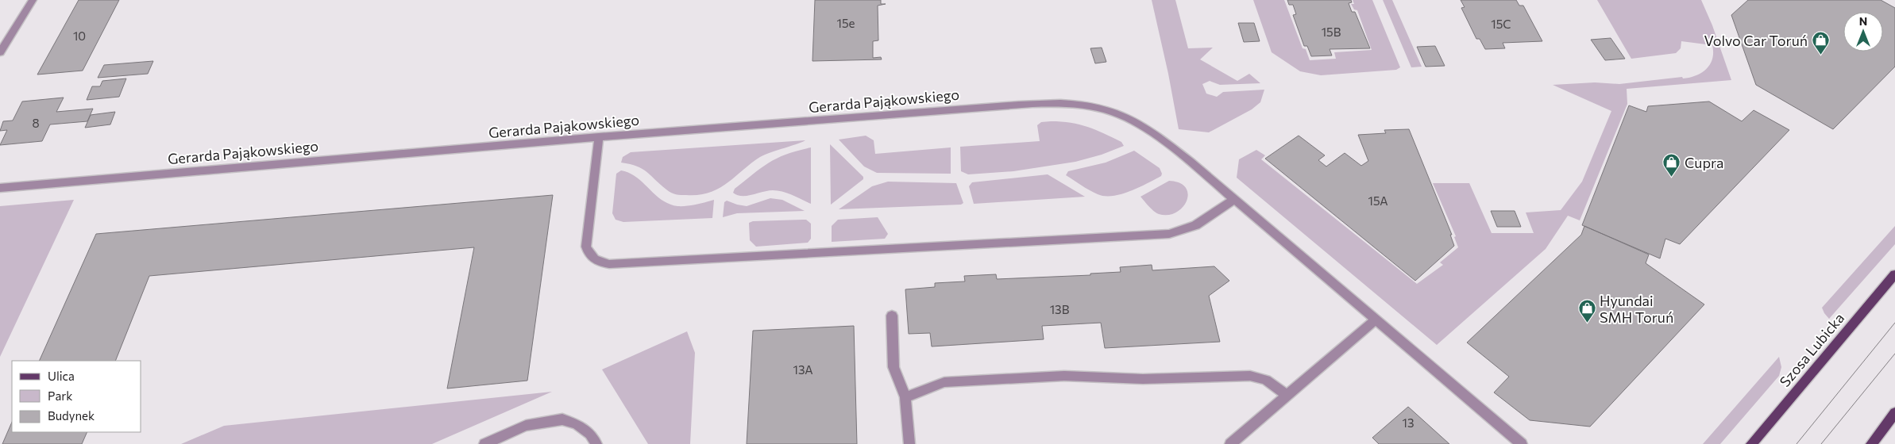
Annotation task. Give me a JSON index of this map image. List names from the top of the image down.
{
  "streets": {
    "main road": ["Szosa Lubicka"],
    "street": ["Gerarda Pająkowskiego"]
  },
  "places": {
    "shop": ["Volvo Car Toruń", "Cupra", "Hyundai SMH Toruń"]
  },
  "house_numbers": [
    "15e",
    "15C",
    "15B",
    "10",
    "8",
    "15A",
    "13B",
    "13A",
    "13"
  ],
  "legend": ["Ulica", "Park", "Budynek"],
  "north": "top"
}
